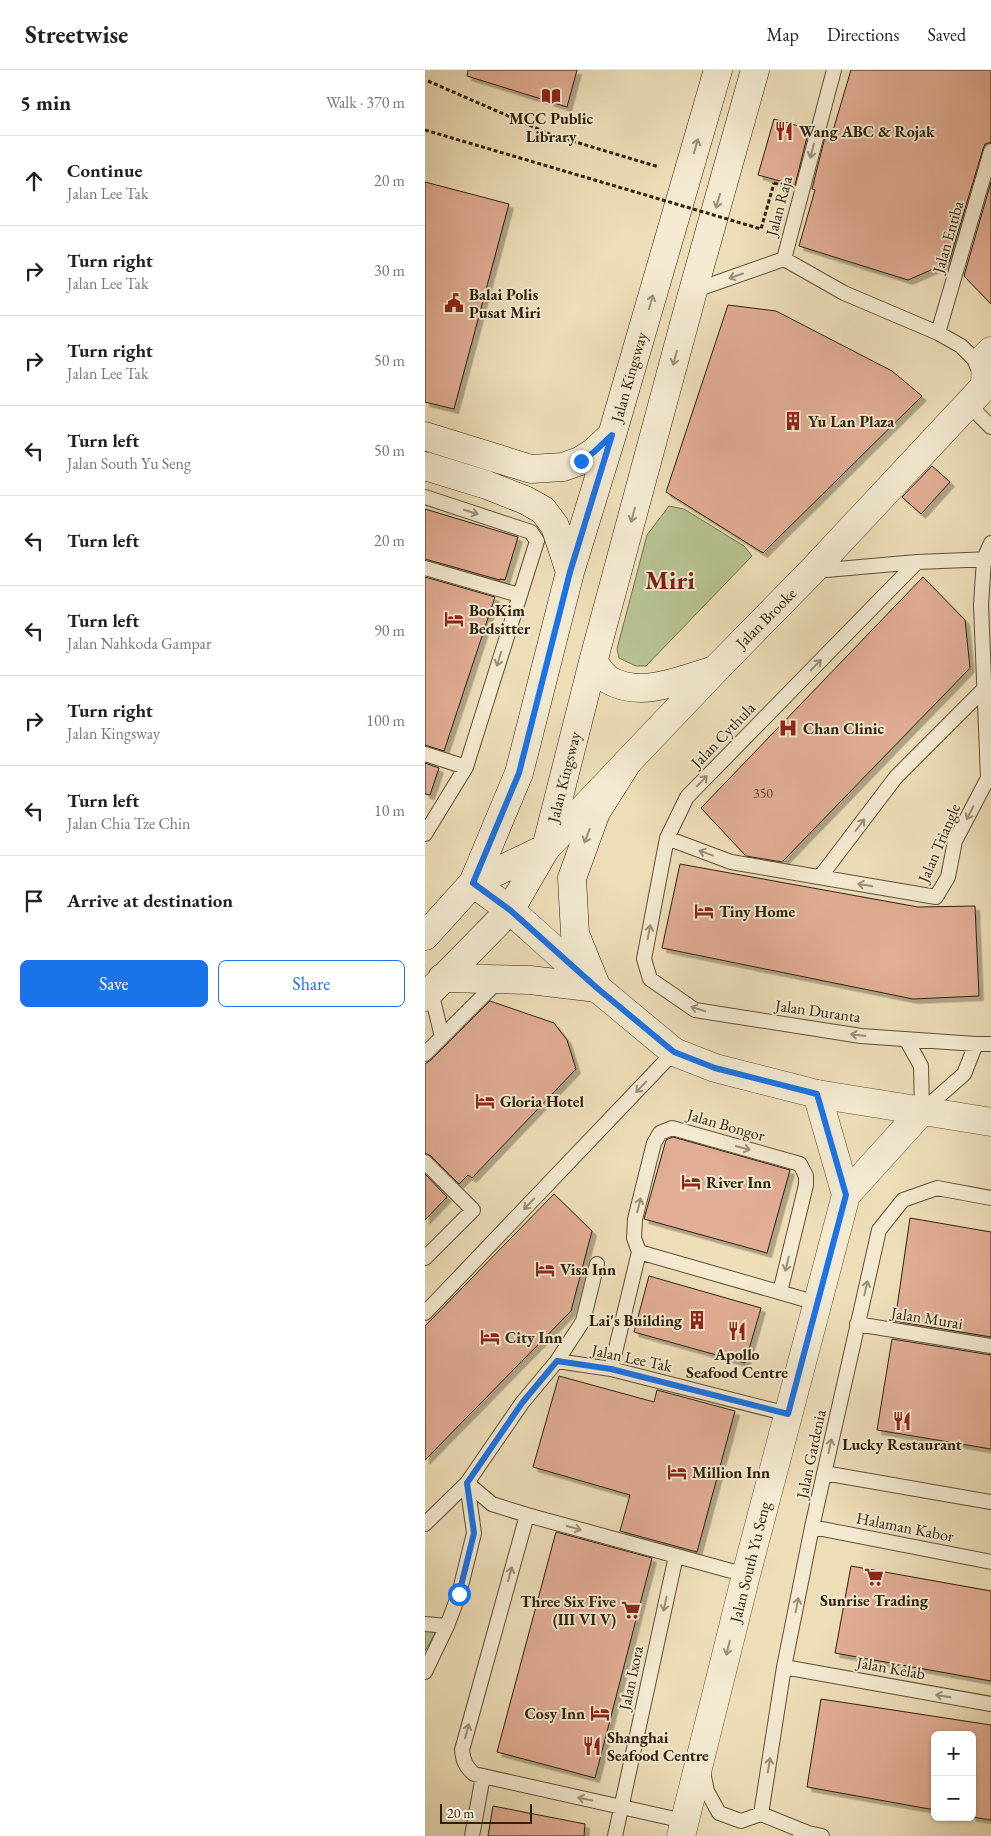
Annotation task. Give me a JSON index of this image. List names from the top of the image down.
{
  "streets": {
    "main road": ["Jalan Kingsway", "Jalan Brooke", "Jalan South Yu Seng"],
    "lane": [
      "Jalan Raja",
      "Jalan Entiba",
      "Jalan Cythula",
      "Jalan Triangle",
      "Jalan Duranta",
      "Jalan Bongor",
      "Jalan Murai",
      "Jalan Lee Tak",
      "Jalan Gardenia",
      "Halaman Kabor",
      "Jalan Kelab",
      "Jalan Ixora"
    ]
  },
  "crossings": [
    ["Jalan Raja", "Jalan Kingsway"],
    ["Jalan Kingsway", "Jalan Brooke"],
    ["Jalan Cythula", "Jalan Triangle"],
    ["Jalan Cythula", "Jalan Duranta"],
    ["Jalan Murai", "Jalan Gardenia"],
    ["Jalan Lee Tak", "Jalan South Yu Seng"],
    ["Jalan Gardenia", "Halaman Kabor"],
    ["Jalan Gardenia", "Jalan Kelab"]
  ],
  "one_way": [
    "Jalan Raja",
    "Jalan Cythula",
    "Jalan Duranta",
    "Jalan Gardenia",
    "Jalan Kelab",
    "Jalan Ixora"
  ],
  "districts": ["Miri"],
  "places": {
    "library": ["MCC Public Library"],
    "restaurant": [
      "Wang ABC & Rojak",
      "Apollo Seafood Centre",
      "Lucky Restaurant",
      "Shanghai Seafood Centre"
    ],
    "public building": ["Balai Polis Pusat Miri"],
    "building": ["Yu Lan Plaza", "Lai's Building"],
    "hotel": [
      "BooKim Bedsitter",
      "Tiny Home",
      "Gloria Hotel",
      "River Inn",
      "Visa Inn",
      "City Inn",
      "Million Inn",
      "Cosy Inn"
    ],
    "hospital": ["Chan Clinic"],
    "supermarket": ["Sunrise Trading", "Three Six Five (III VI V)"]
  },
  "house_numbers": ["350"],
  "scale_bar": "20 m",
  "page": {
    "header": "Streetwise",
    "nav": ["Map", "Directions", "Saved"],
    "heading": ["5 min", "Walk · 370 m"],
    "list": [
      ["Continue", "Jalan Lee Tak", "20 m"],
      ["Turn right", "Jalan Lee Tak", "30 m"],
      ["Turn right", "Jalan Lee Tak", "50 m"],
      ["Turn left", "Jalan South Yu Seng", "50 m"],
      ["Turn left", "20 m"],
      ["Turn left", "Jalan Nahkoda Gampar", "90 m"],
      ["Turn right", "Jalan Kingsway", "100 m"],
      ["Turn left", "Jalan Chia Tze Chin", "10 m"],
      "Arrive at destination"
    ],
    "buttons": ["Save", "Share"],
    "map_buttons": ["+", "−"],
    "scale": "20 m"
  }
}
